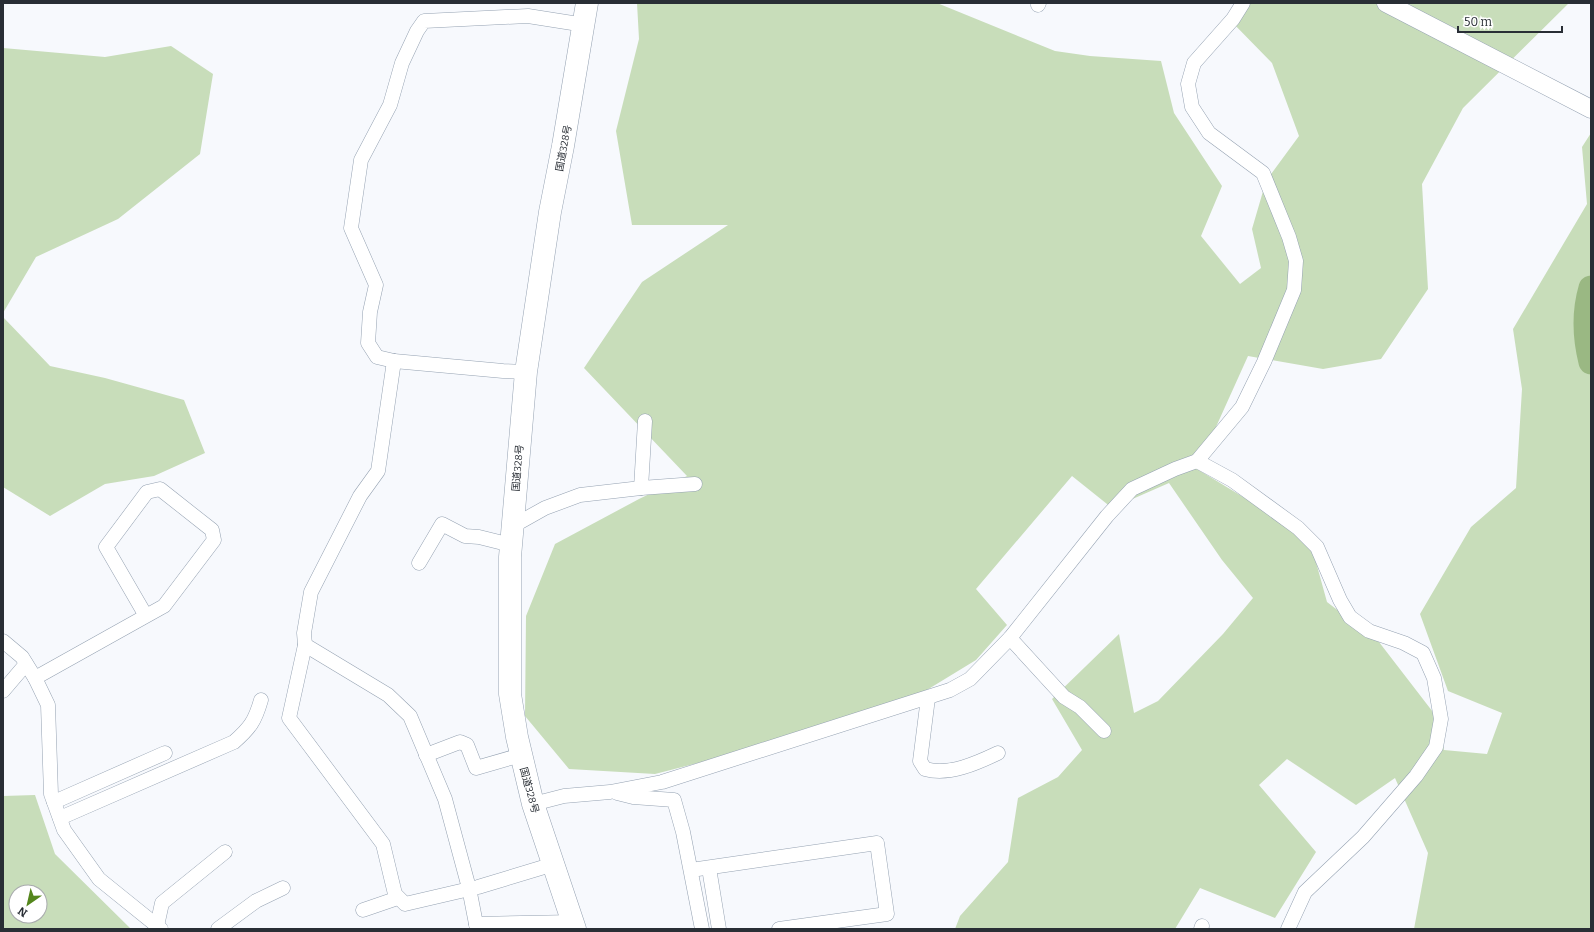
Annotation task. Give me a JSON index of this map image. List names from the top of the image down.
{
  "streets": {
    "highway": ["国道328号"]
  },
  "scale_bar": "50 m",
  "north": "bottom left"
}
